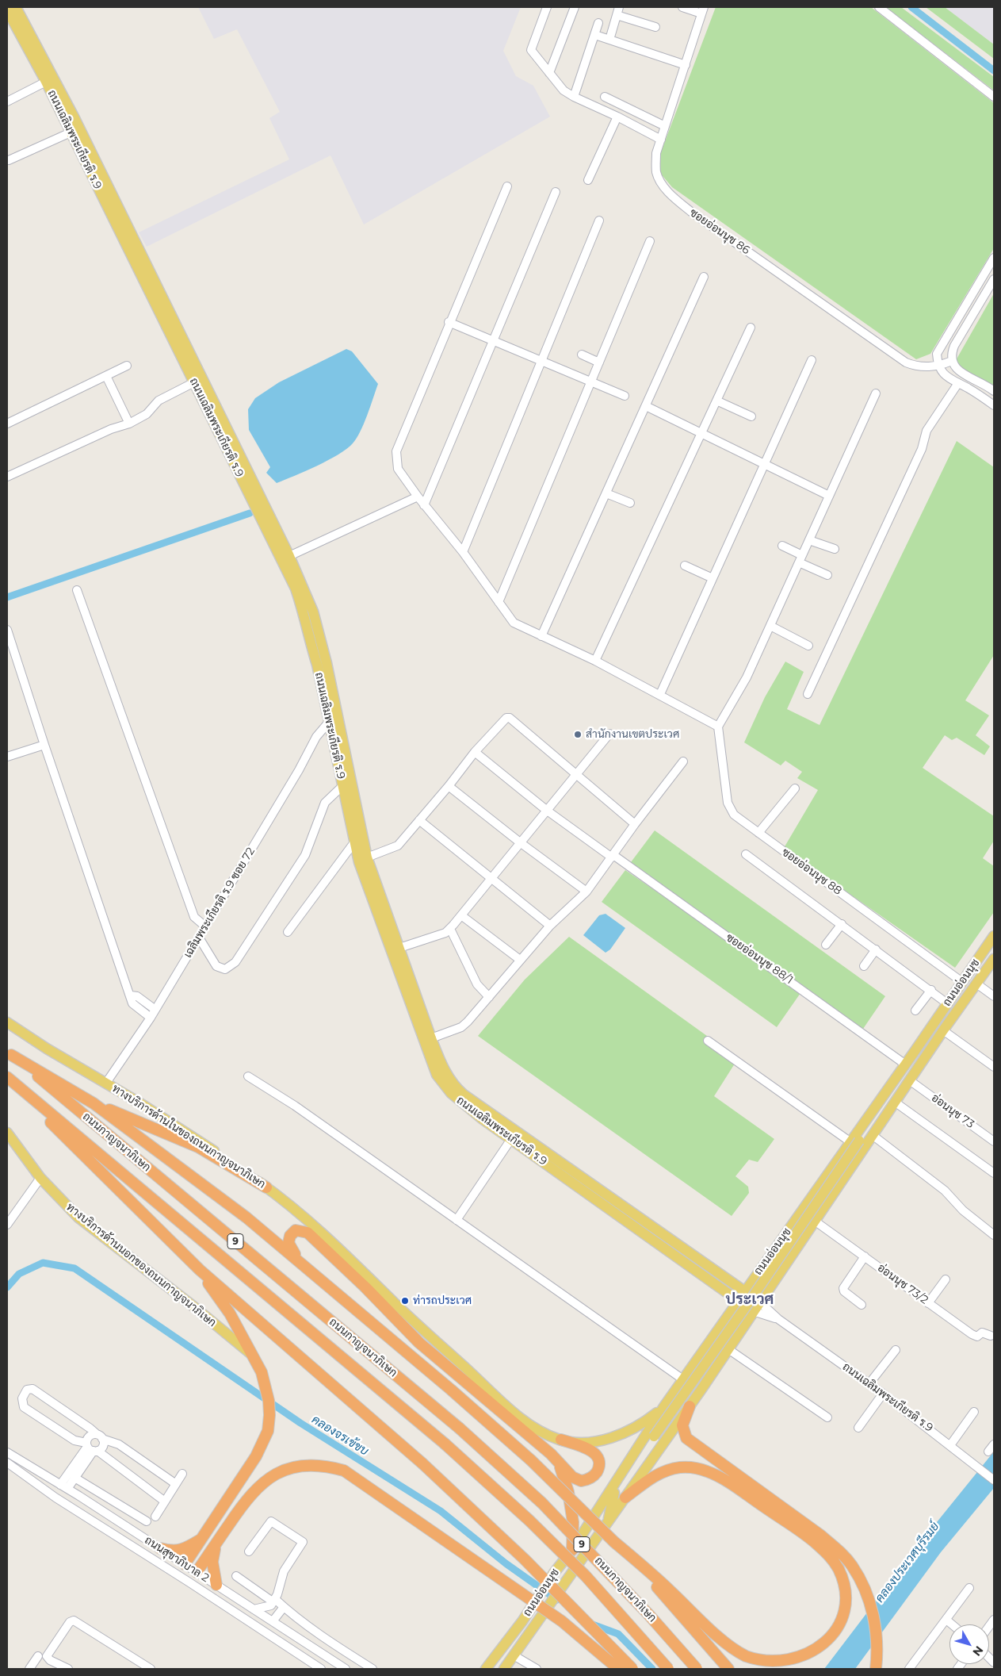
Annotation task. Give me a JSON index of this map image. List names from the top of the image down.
{
  "streets": {
    "highway": ["ถนนกาญจนาภิเษก", "9"],
    "main road": [
      "ถนนเฉลิมพระเกียรติ ร.9",
      "ถนนอ่อนนุช",
      "ทางบริการด้านในของถนนกาญจนาภิเษก",
      "ทางบริการด้านนอกของถนนกาญจนาภิเษก"
    ],
    "street": [
      "ซอยอ่อนนุช 86",
      "ซอยอ่อนนุช 88",
      "เฉลิมพระเกียรติ ร.9 ซอย 72",
      "ซอยอ่อนนุช 88/1",
      "อ่อนนุช 73",
      "อ่อนนุช 73/2",
      "ถนนสุขาภิบาล 2"
    ]
  },
  "crossings": [
    ["ถนนเฉลิมพระเกียรติ ร.9", "เฉลิมพระเกียรติ ร.9 ซอย 72"],
    ["ถนนเฉลิมพระเกียรติ ร.9", "ถนนอ่อนนุช"],
    ["ซอยอ่อนนุช 88", "ถนนอ่อนนุช"],
    ["เฉลิมพระเกียรติ ร.9 ซอย 72", "ทางบริการด้านในของถนนกาญจนาภิเษก"],
    ["ซอยอ่อนนุช 88/1", "ถนนอ่อนนุช"],
    ["ถนนอ่อนนุช", "อ่อนนุช 73"],
    ["ถนนอ่อนนุช", "ทางบริการด้านในของถนนกาญจนาภิเษก"],
    ["ถนนอ่อนนุช", "อ่อนนุช 73/2"]
  ],
  "districts": ["ประเวศ"],
  "water": ["คลองจรเข้ขบ", "คลองประเวศบุรีรมย์"],
  "places": ["สำนักงานเขตประเวศ", "ท่ารถประเวศ"],
  "north": "bottom right"
}
